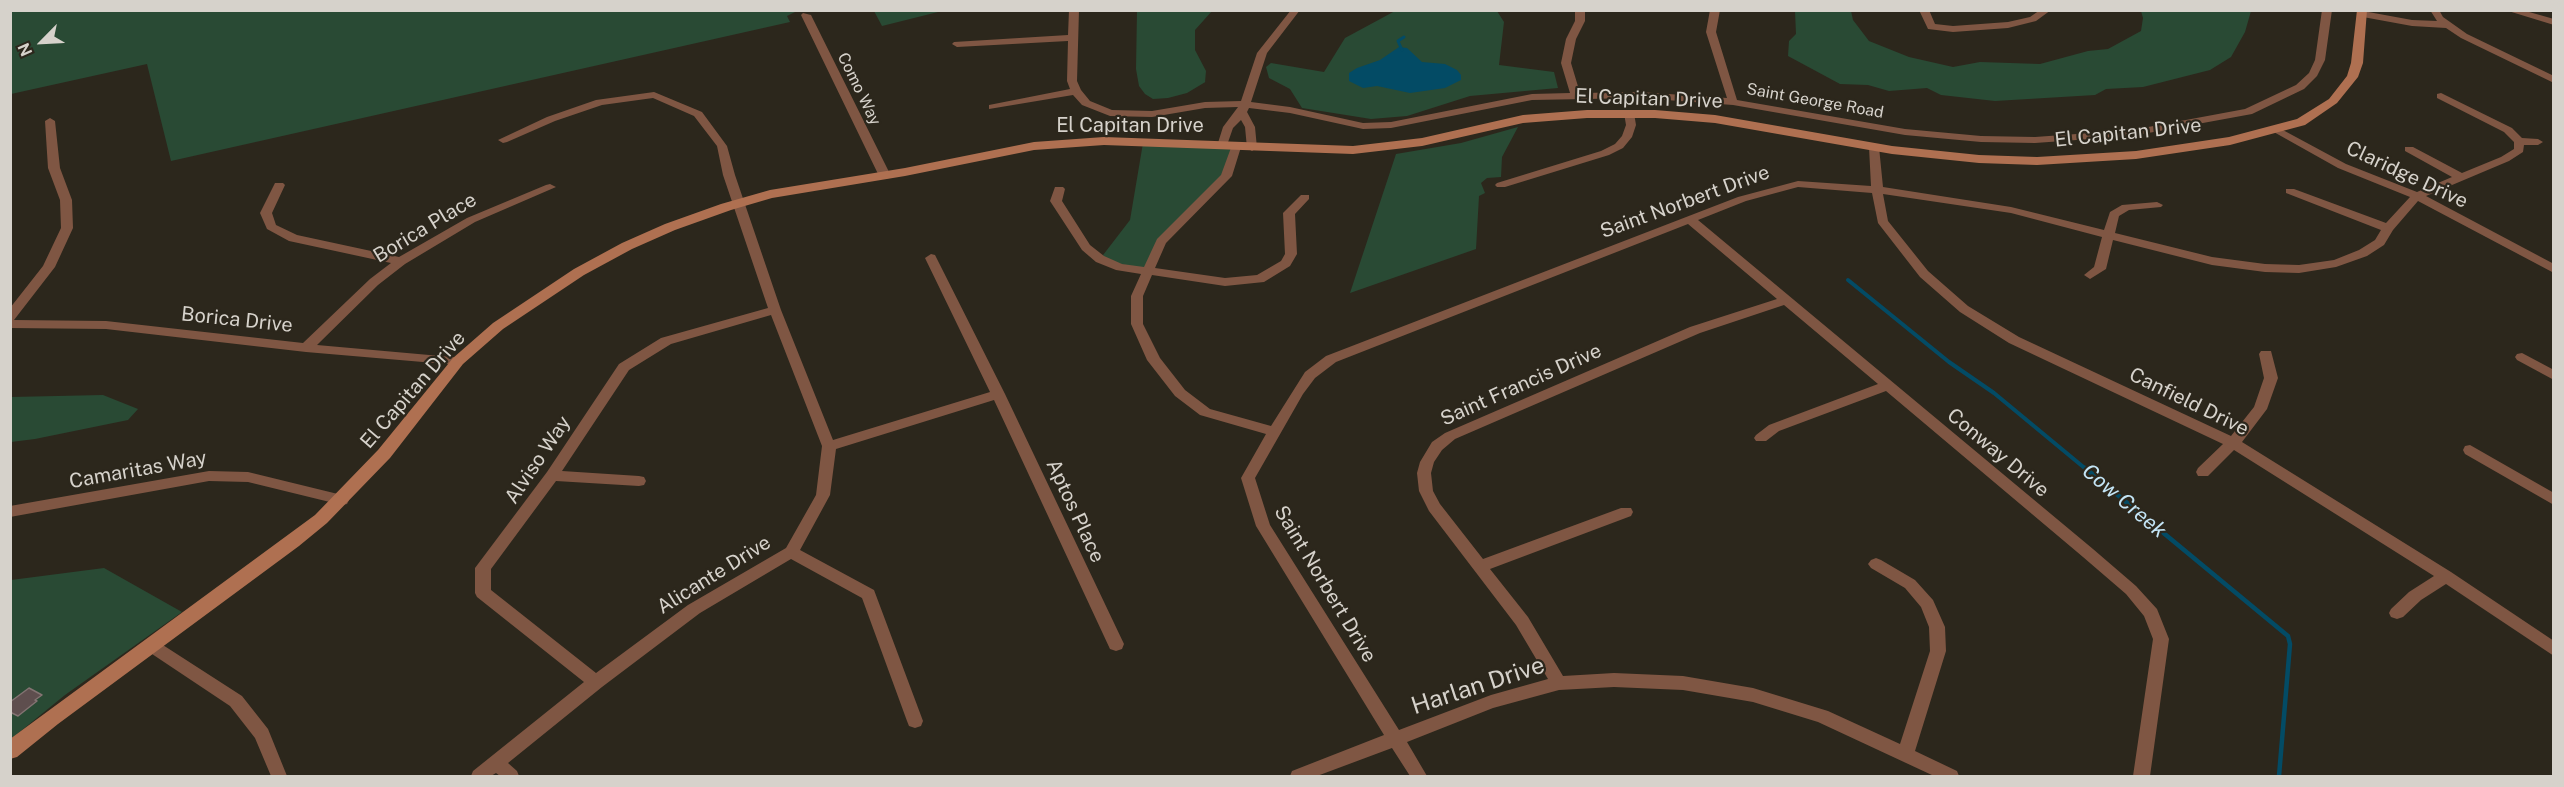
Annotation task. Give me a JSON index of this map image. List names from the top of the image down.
{
  "streets": {
    "street": [
      "Como Way",
      "El Capitan Drive",
      "Saint George Road",
      "Claridge Drive",
      "Saint Norbert Drive",
      "Borica Place",
      "Borica Drive",
      "Saint Francis Drive",
      "Canfield Drive",
      "Conway Drive",
      "Alviso Way",
      "Camaritas Way",
      "Aptos Place",
      "Alicante Drive",
      "Harlan Drive"
    ]
  },
  "crossings": [
    ["Como Way", "El Capitan Drive"],
    ["El Capitan Drive", "Claridge Drive"],
    ["El Capitan Drive", "Borica Drive"],
    ["El Capitan Drive", "Canfield Drive"],
    ["El Capitan Drive", "Camaritas Way"],
    ["Claridge Drive", "Saint Norbert Drive"],
    ["Saint Norbert Drive", "Canfield Drive"],
    ["Saint Norbert Drive", "Conway Drive"],
    ["Saint Norbert Drive", "Harlan Drive"],
    ["Borica Place", "Borica Drive"],
    ["Saint Francis Drive", "Conway Drive"],
    ["Saint Francis Drive", "Harlan Drive"],
    ["Alviso Way", "Alicante Drive"]
  ],
  "water": ["Cow Creek"],
  "north": "bottom left"
}
